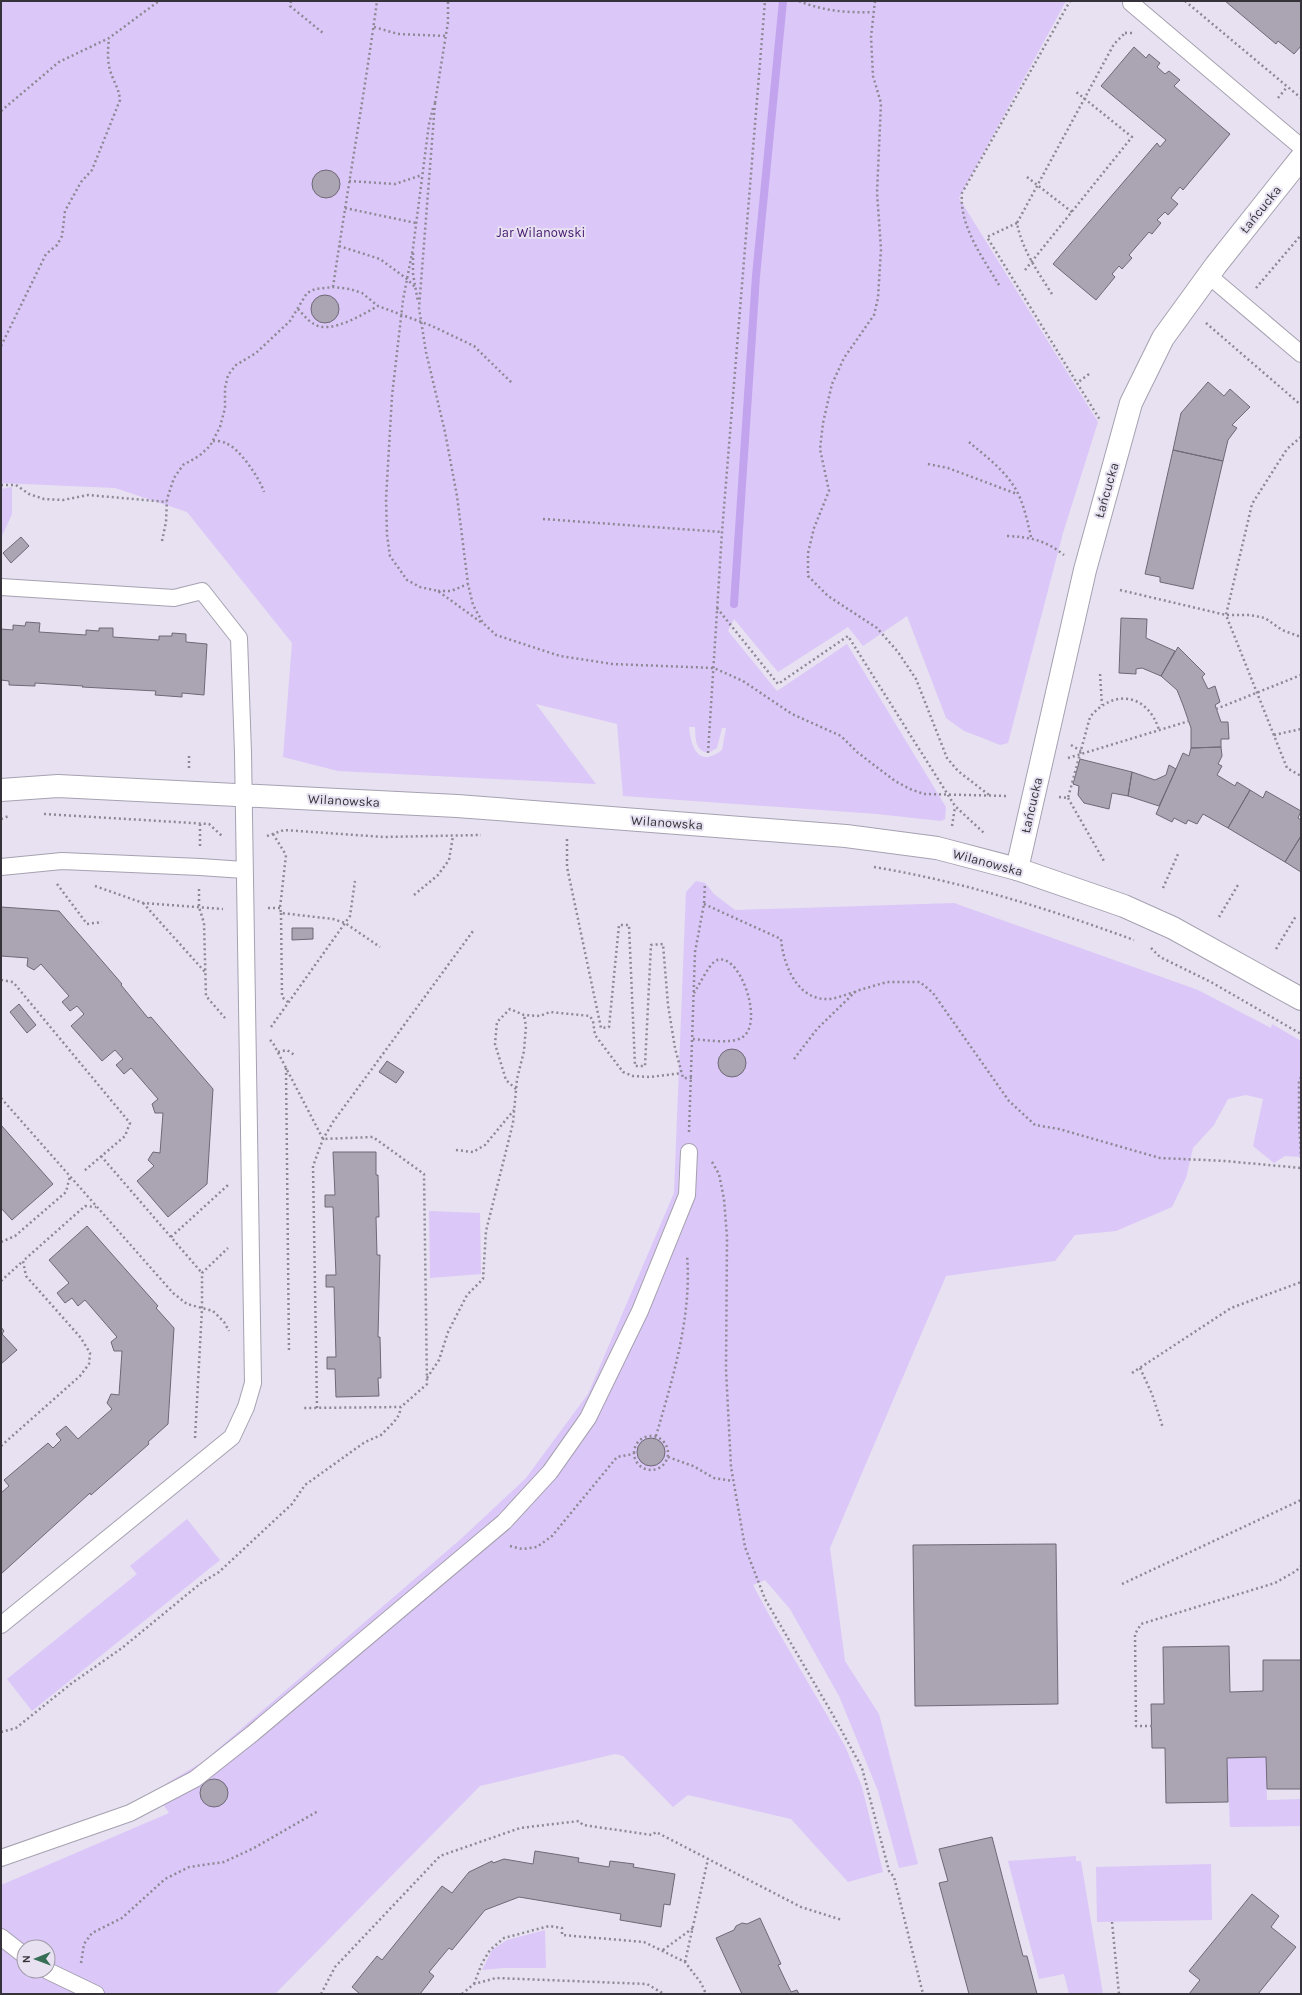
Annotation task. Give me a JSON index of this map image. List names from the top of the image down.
{
  "streets": {
    "street": ["Łańcucka", "Wilanowska"]
  },
  "crossings": [
    ["Łańcucka", "Wilanowska"]
  ],
  "parks": ["Jar Wilanowski"],
  "north": "left"
}
